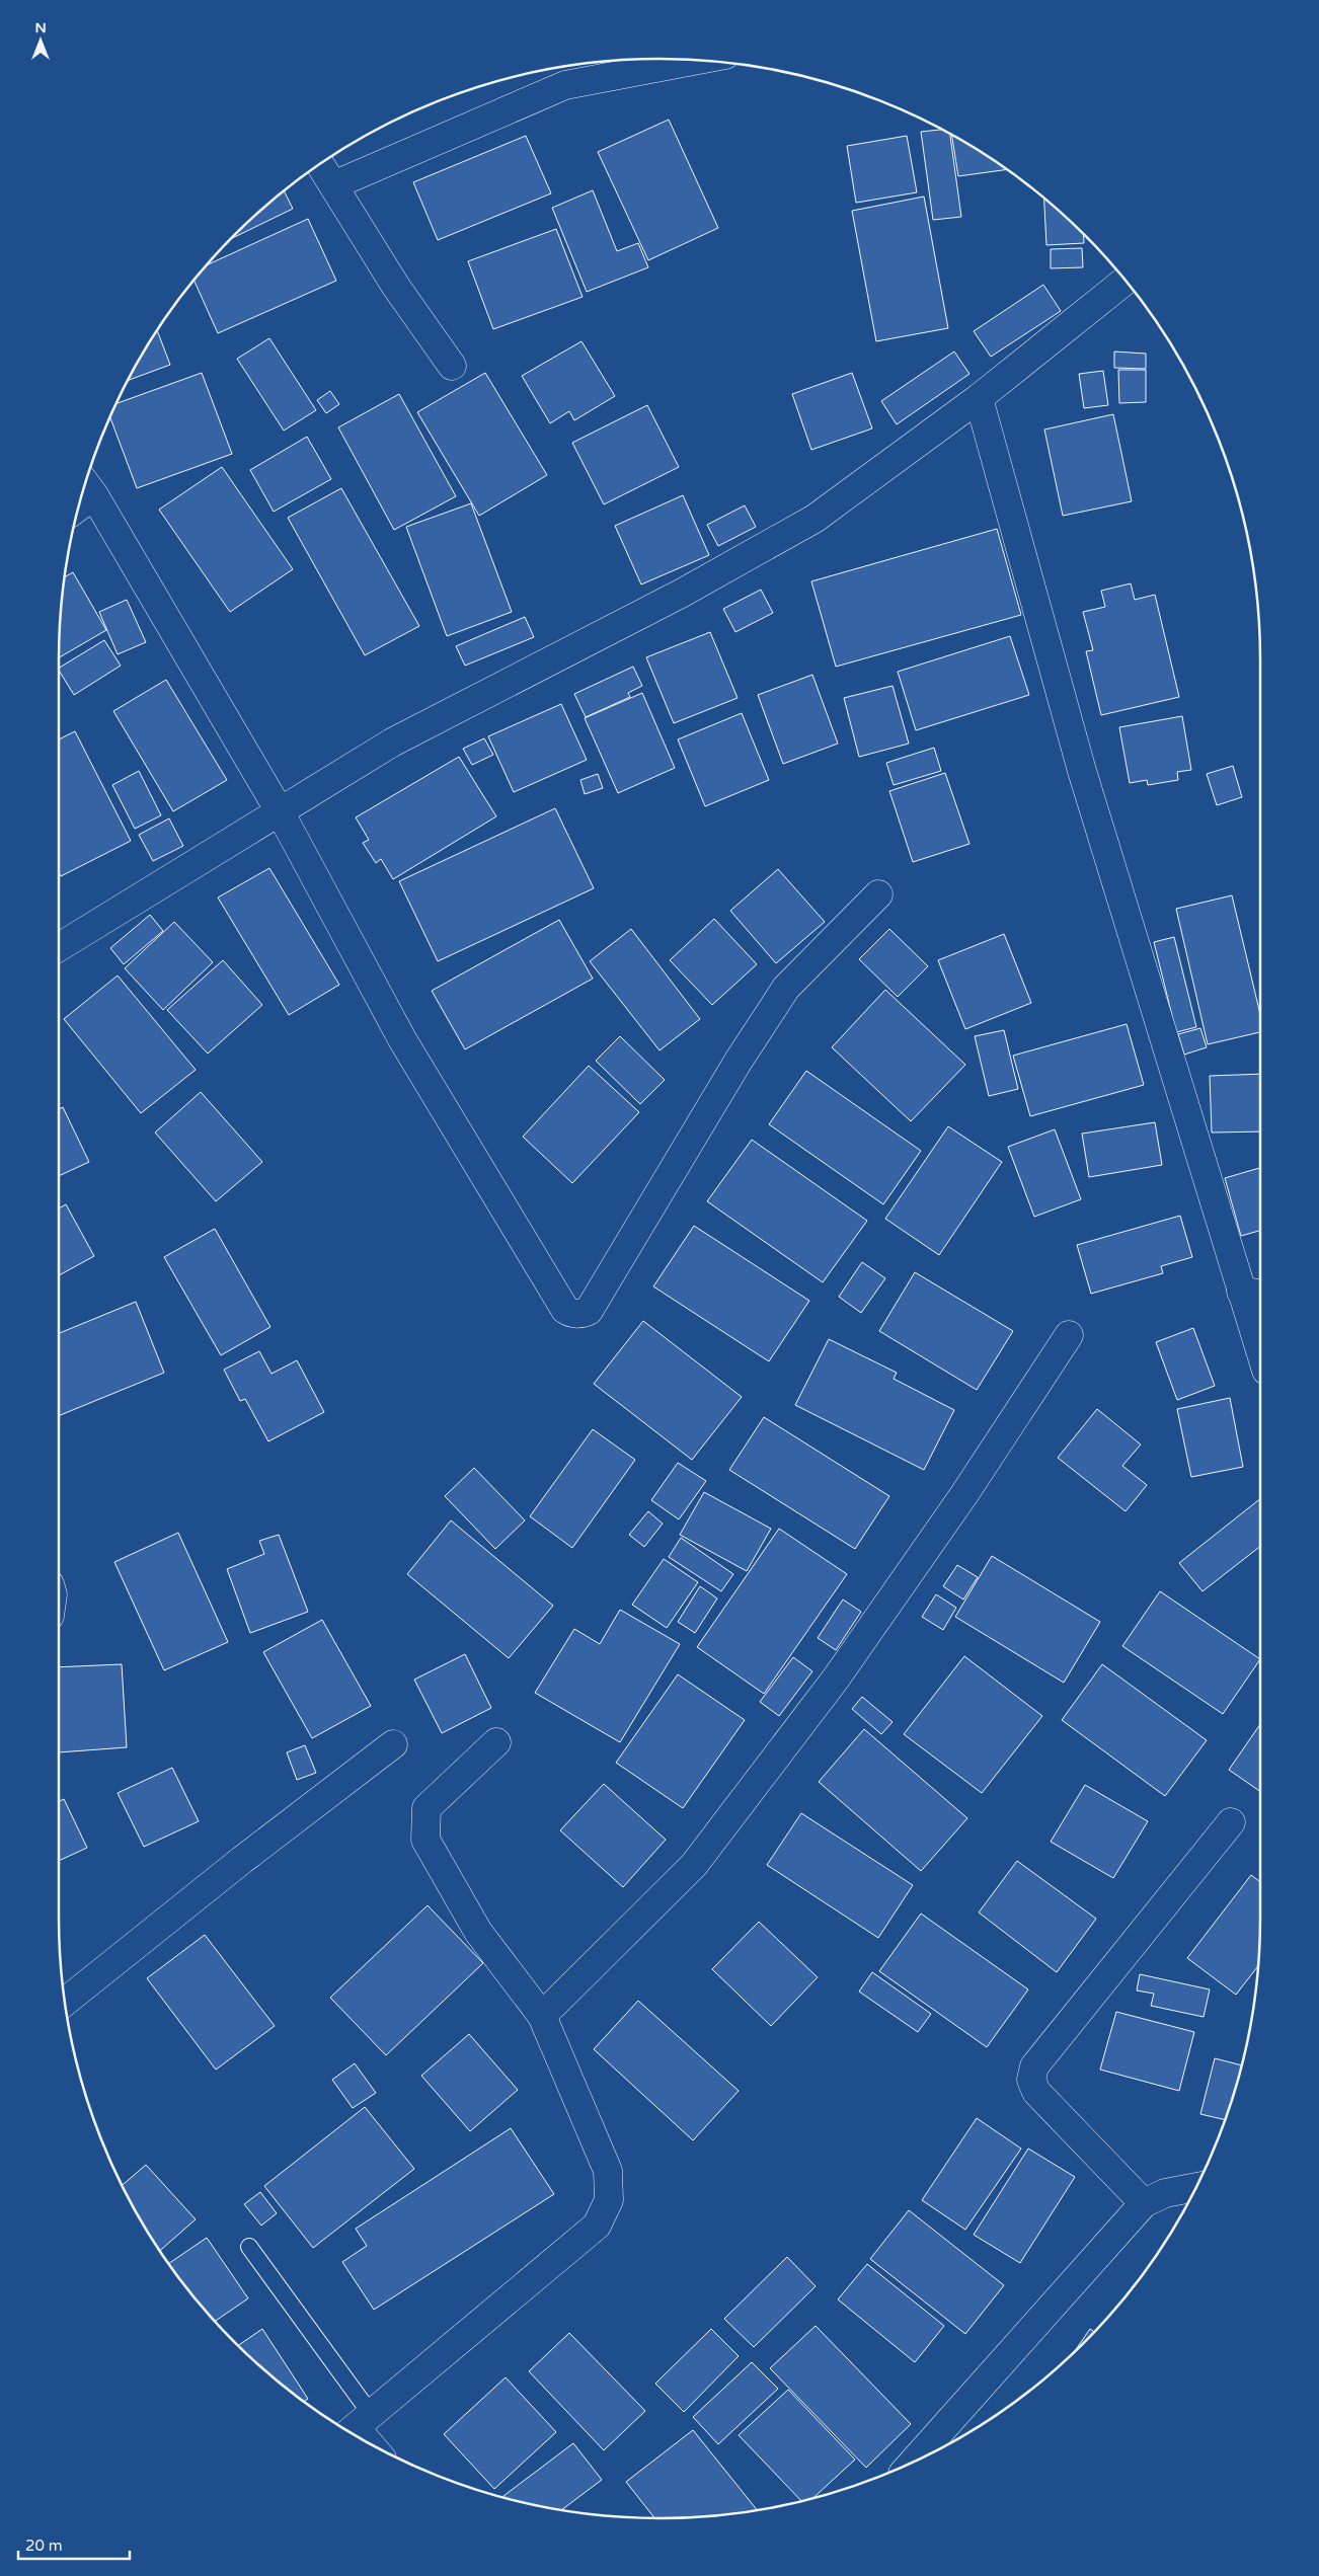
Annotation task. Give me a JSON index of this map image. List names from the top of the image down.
{
  "scale_bar": "20 m",
  "north": "top"
}
